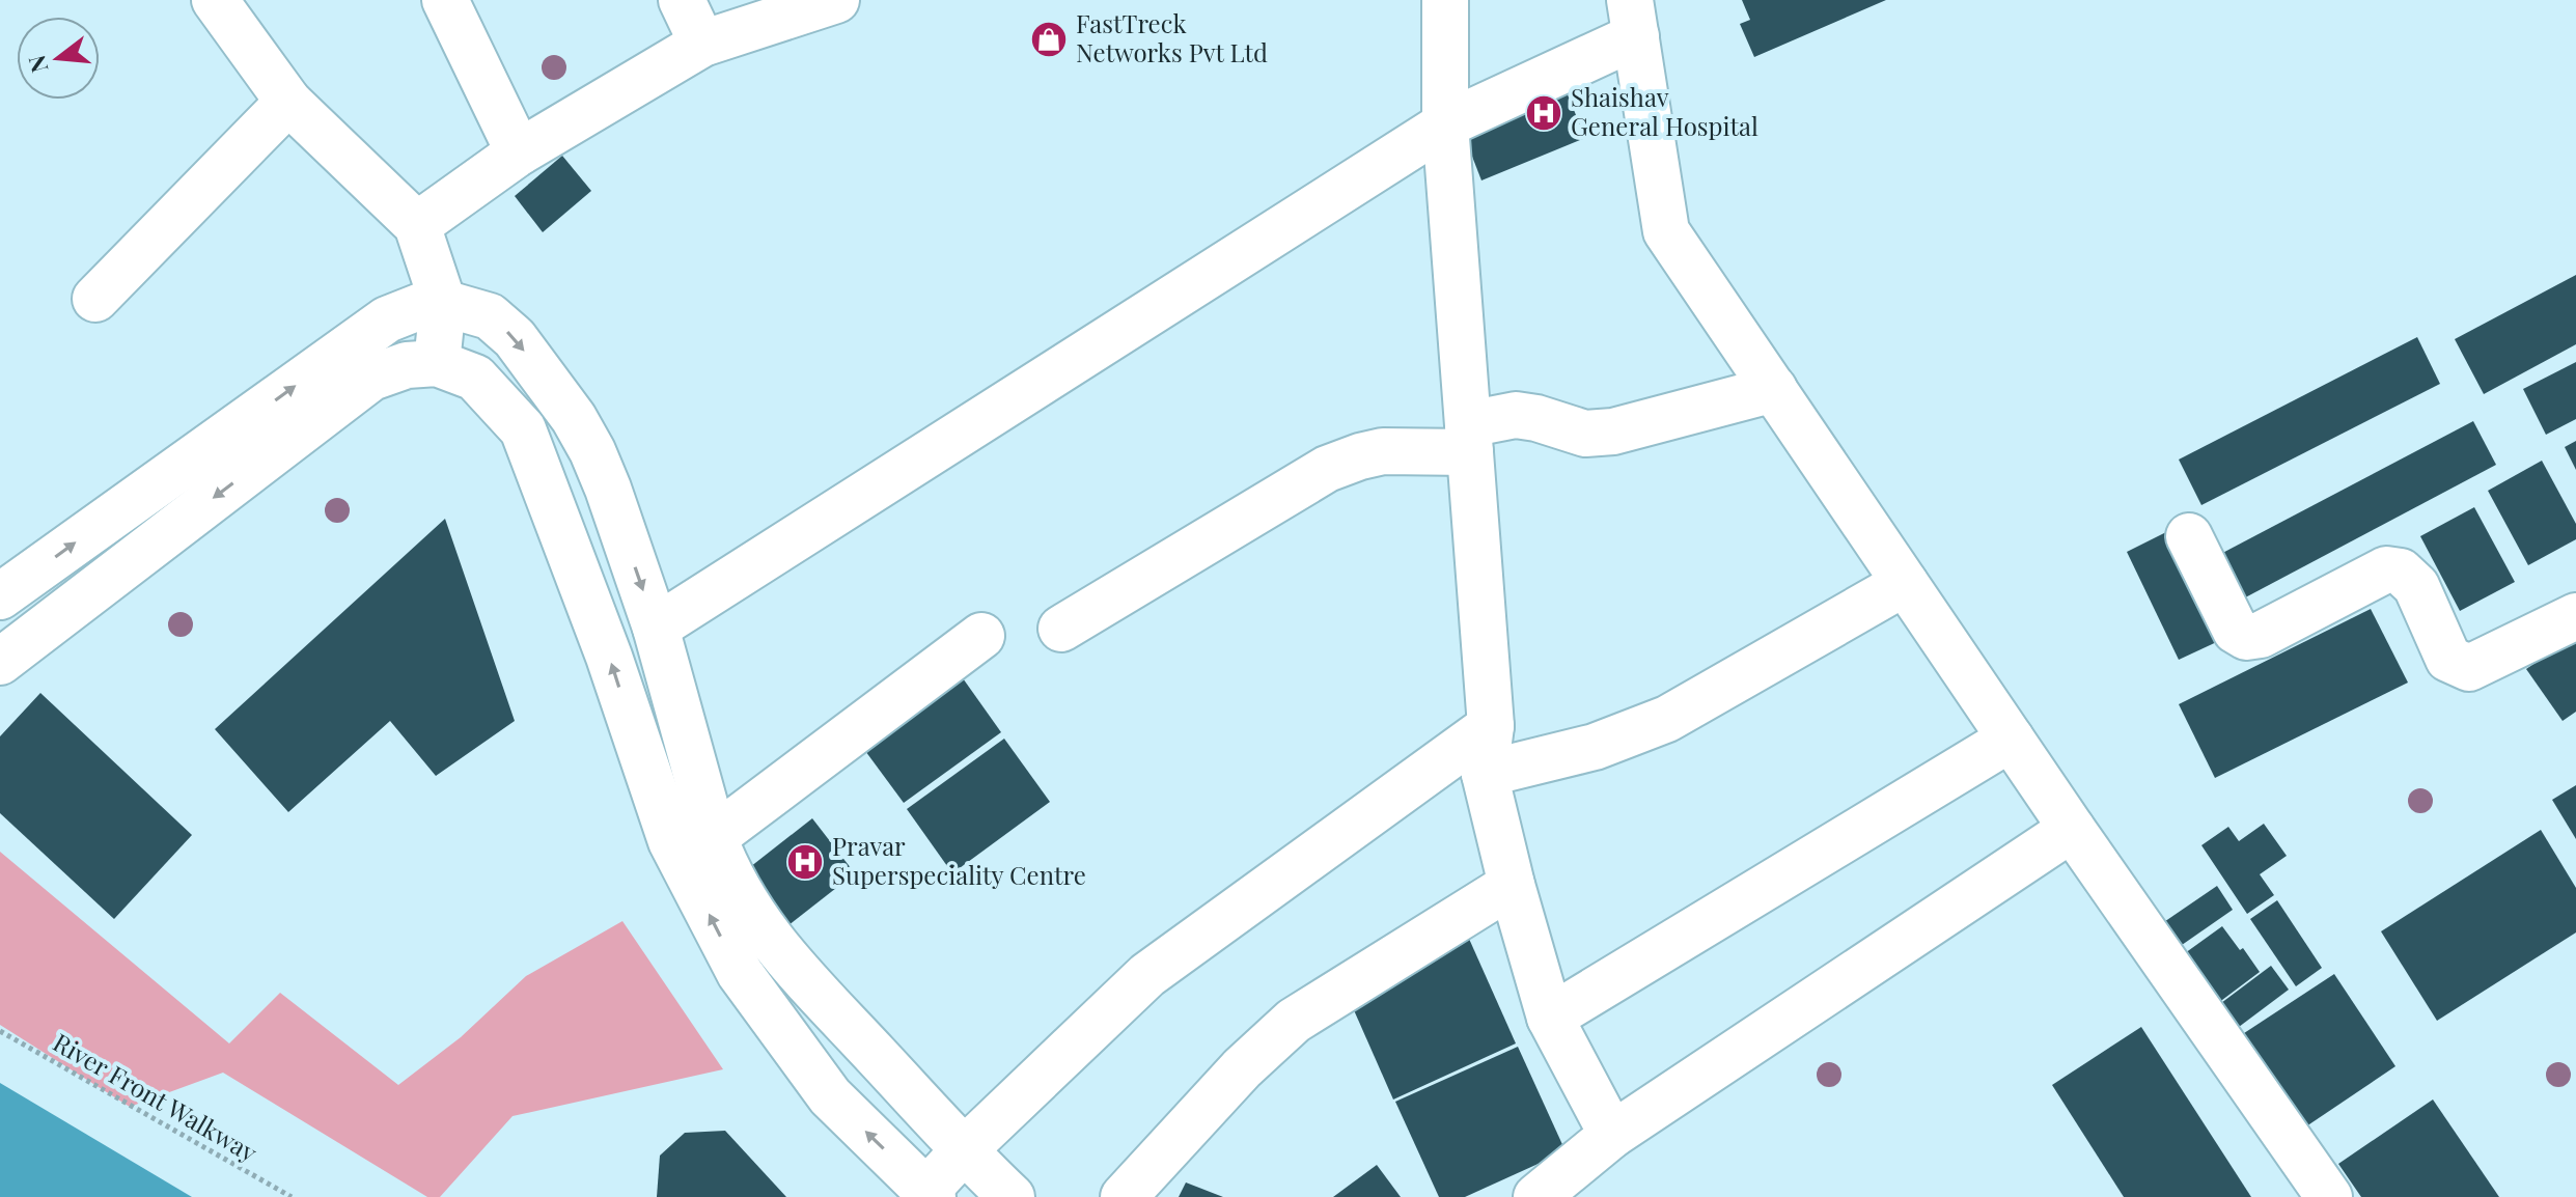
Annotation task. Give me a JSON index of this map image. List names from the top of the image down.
{
  "streets": {
    "path": ["River Front Walkway"]
  },
  "places": {
    "shop": ["FastTreck Networks Pvt Ltd"],
    "hospital": ["Shaishav General Hospital", "Pravar Superspeciality Centre"]
  },
  "north": "left"
}
